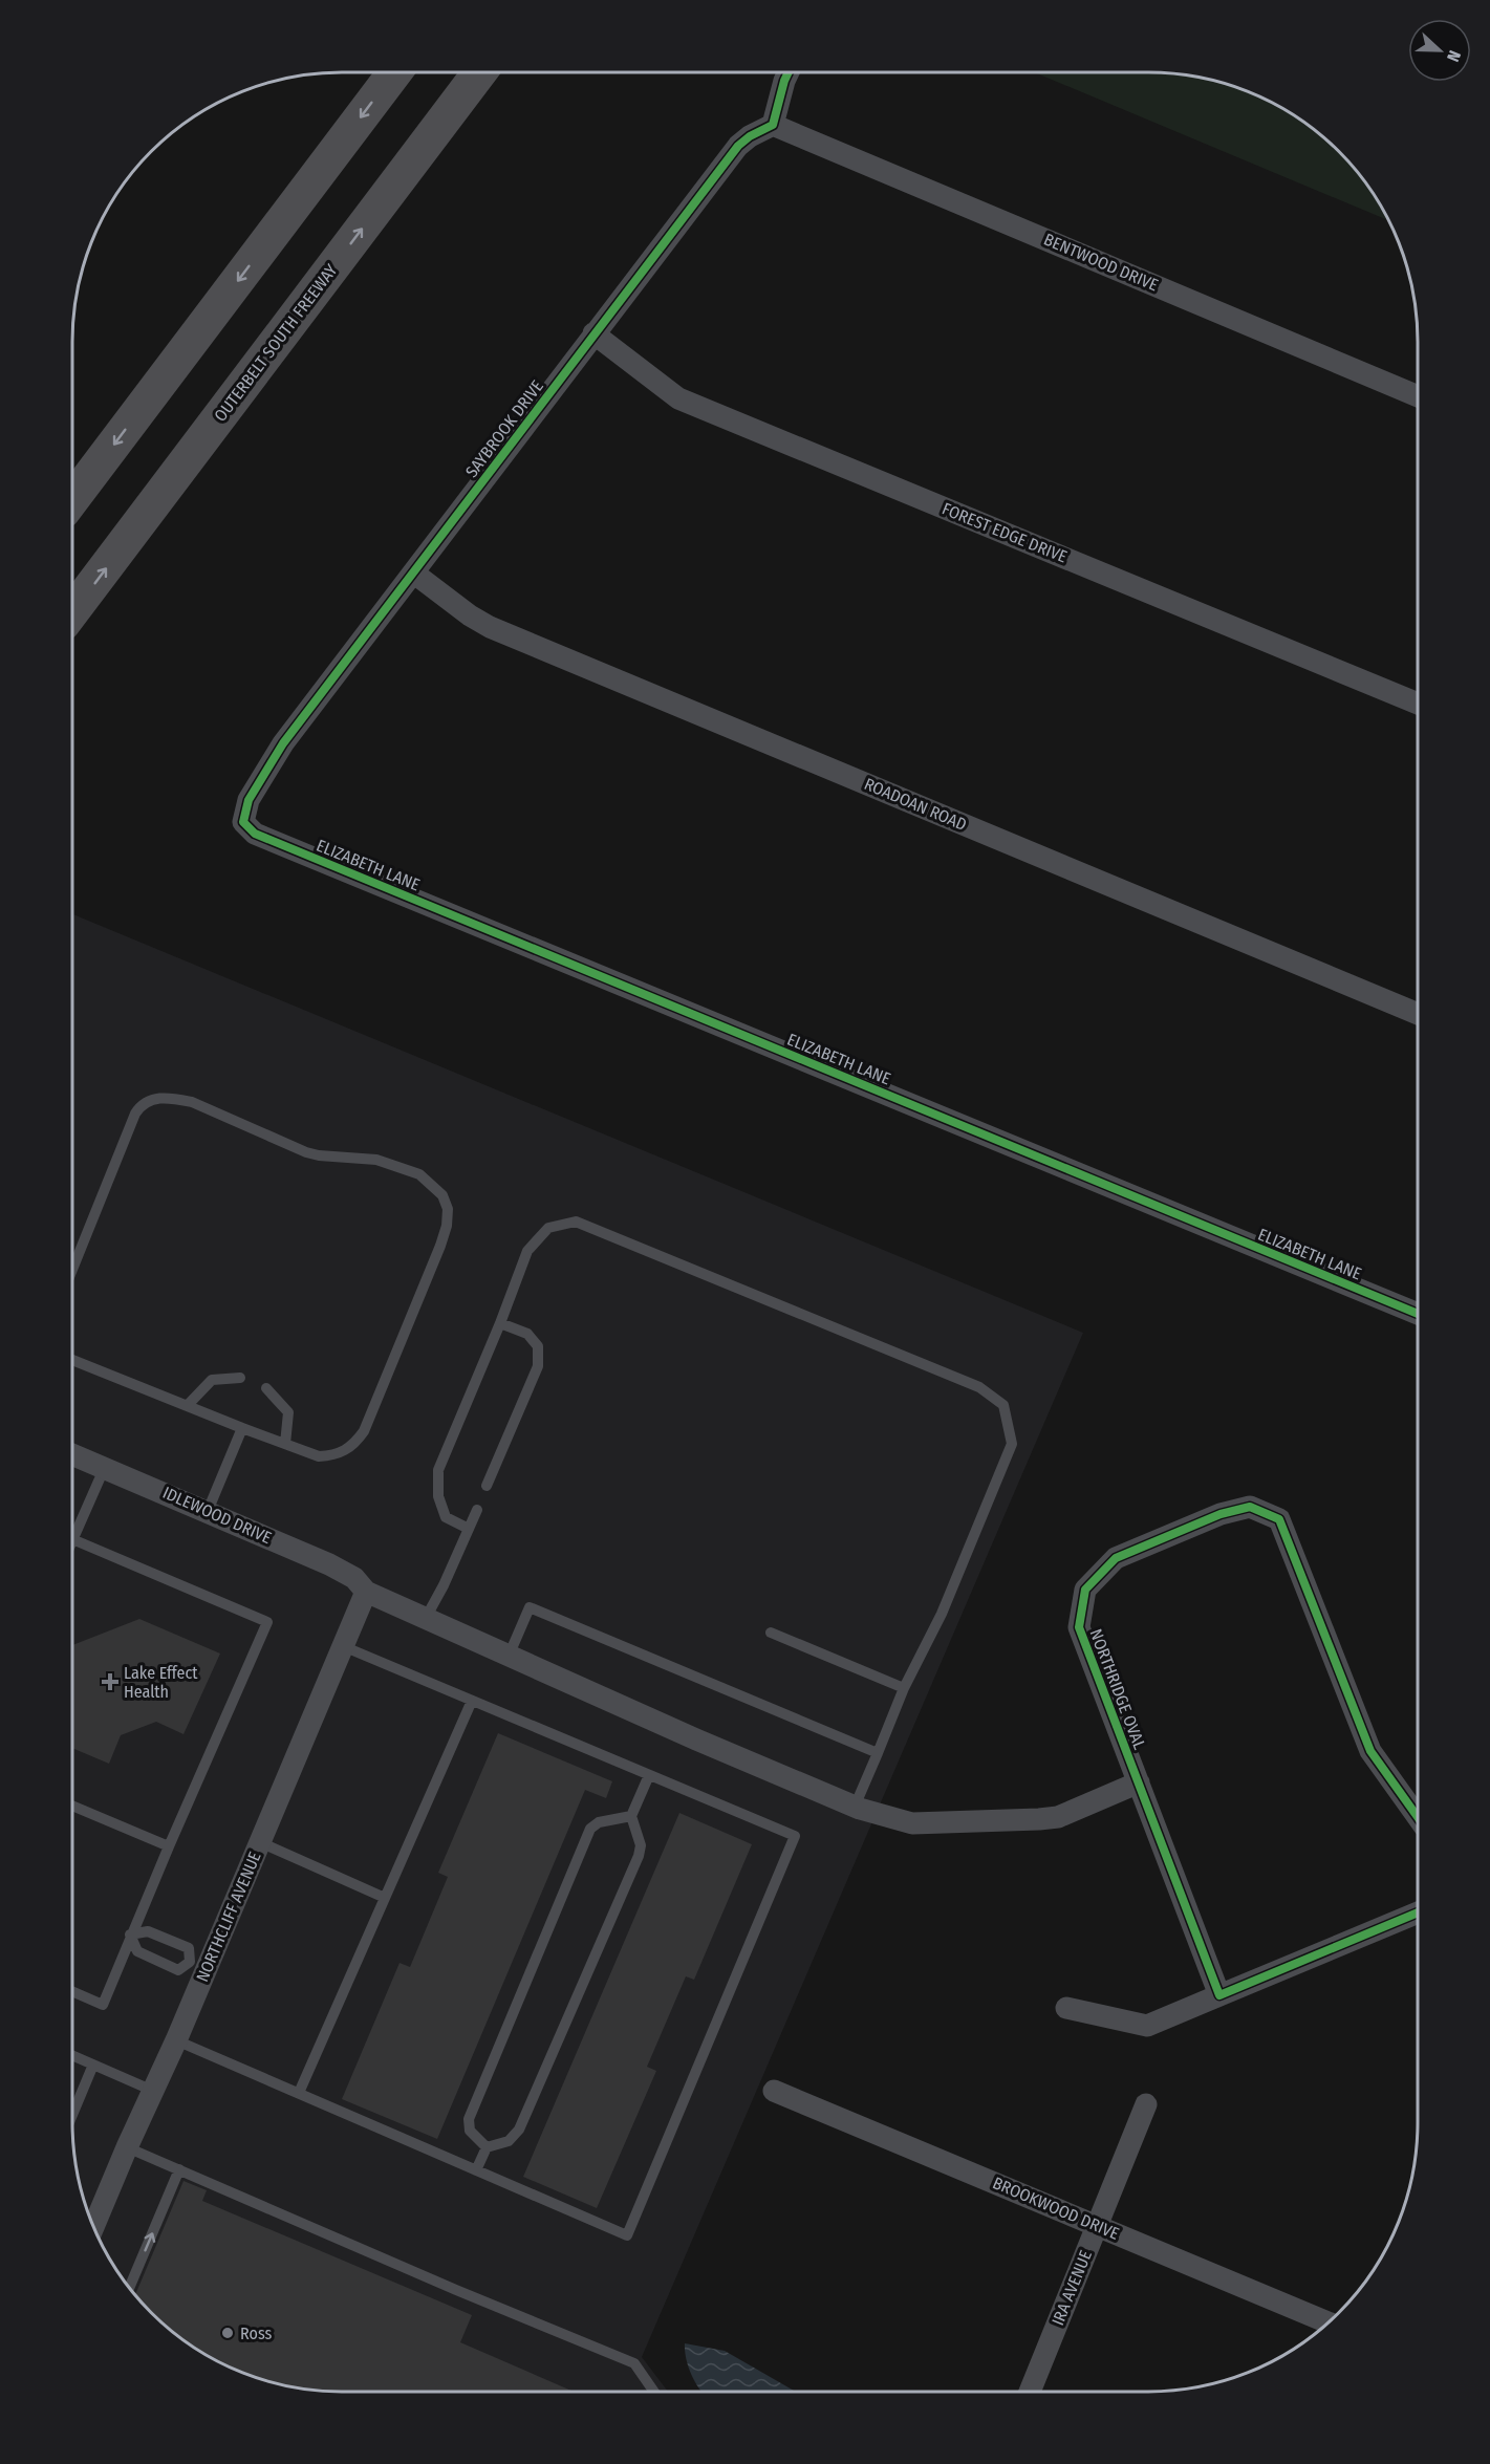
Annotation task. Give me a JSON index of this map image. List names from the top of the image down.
{
  "streets": {
    "highway": ["OUTERBELT SOUTH FREEWAY"],
    "street": [
      "BENTWOOD DRIVE",
      "SAYBROOK DRIVE",
      "FOREST EDGE DRIVE",
      "ROADOAN ROAD",
      "ELIZABETH LANE",
      "IDLEWOOD DRIVE",
      "NORTHRIDGE OVAL",
      "NORTHCLIFF AVENUE",
      "BROOKWOOD DRIVE",
      "IRA AVENUE"
    ]
  },
  "crossings": [
    ["BENTWOOD DRIVE", "SAYBROOK DRIVE"],
    ["SAYBROOK DRIVE", "FOREST EDGE DRIVE"],
    ["SAYBROOK DRIVE", "ROADOAN ROAD"],
    ["SAYBROOK DRIVE", "ELIZABETH LANE"],
    ["IDLEWOOD DRIVE", "NORTHRIDGE OVAL"],
    ["IDLEWOOD DRIVE", "NORTHCLIFF AVENUE"],
    ["BROOKWOOD DRIVE", "IRA AVENUE"]
  ],
  "places": {
    "health": ["Lake Effect Health"],
    "other": ["Ross"]
  },
  "north": "right"
}
